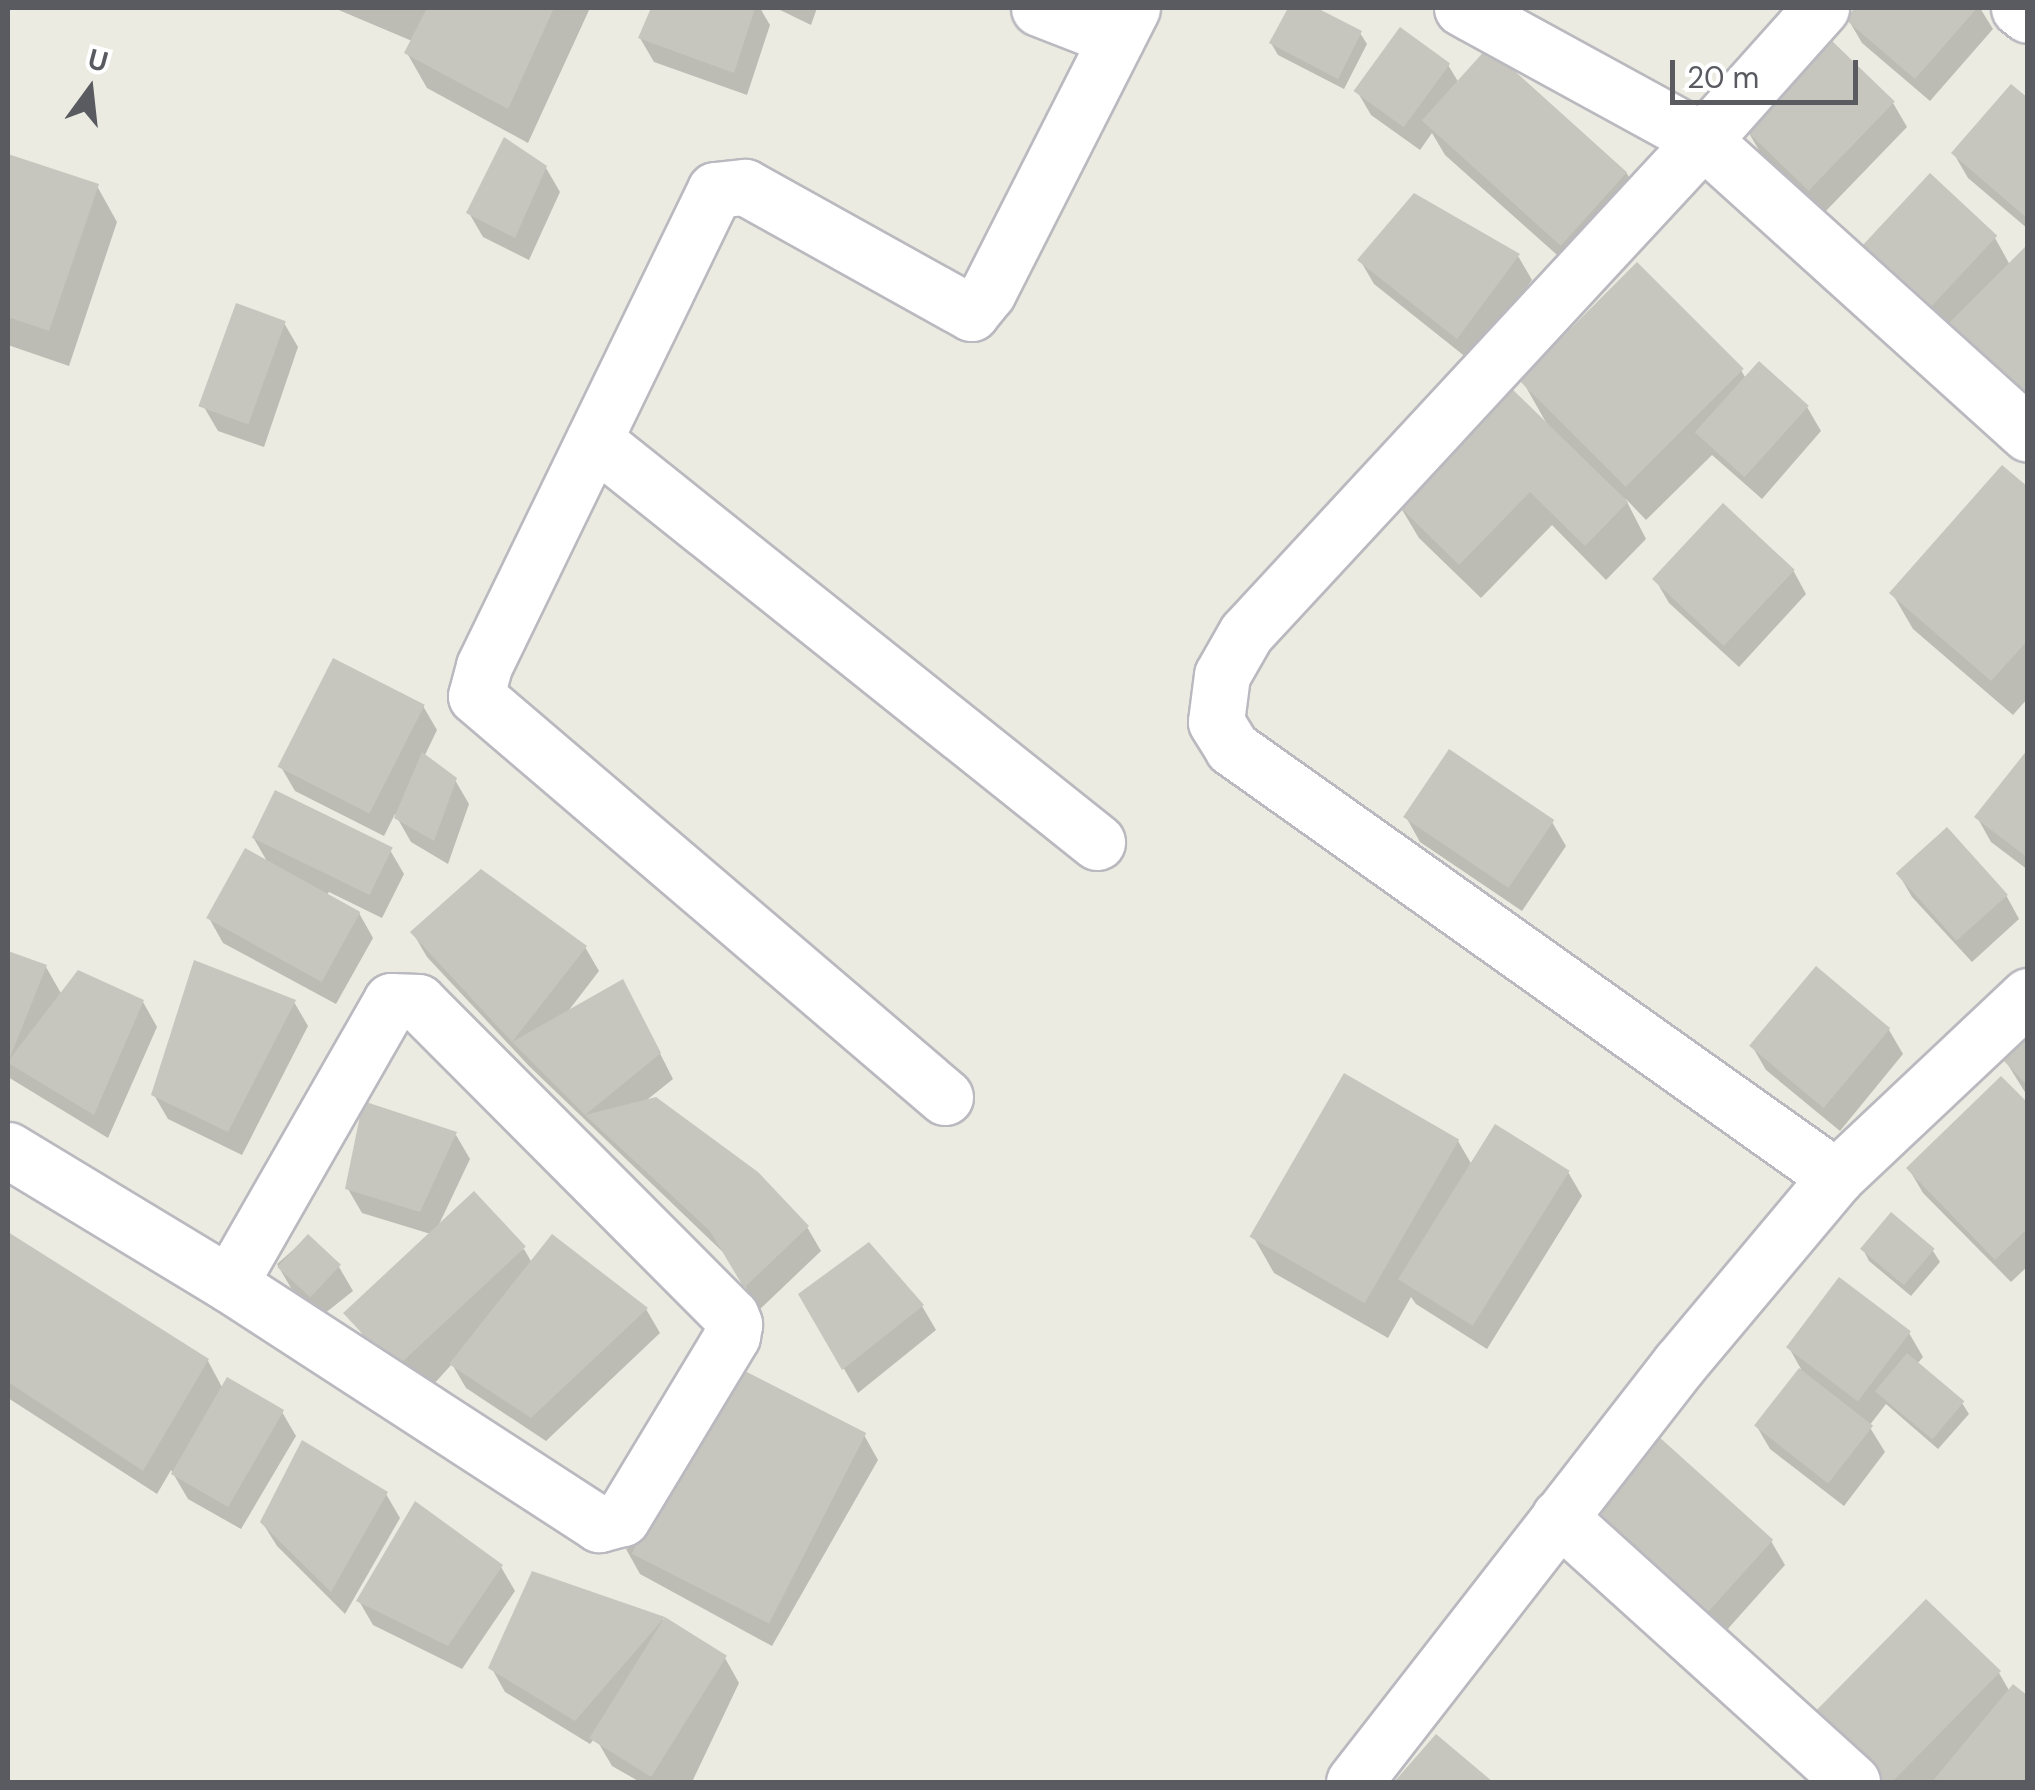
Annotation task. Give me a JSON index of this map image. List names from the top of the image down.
{
  "scale_bar": "20 m",
  "north": "top"
}
